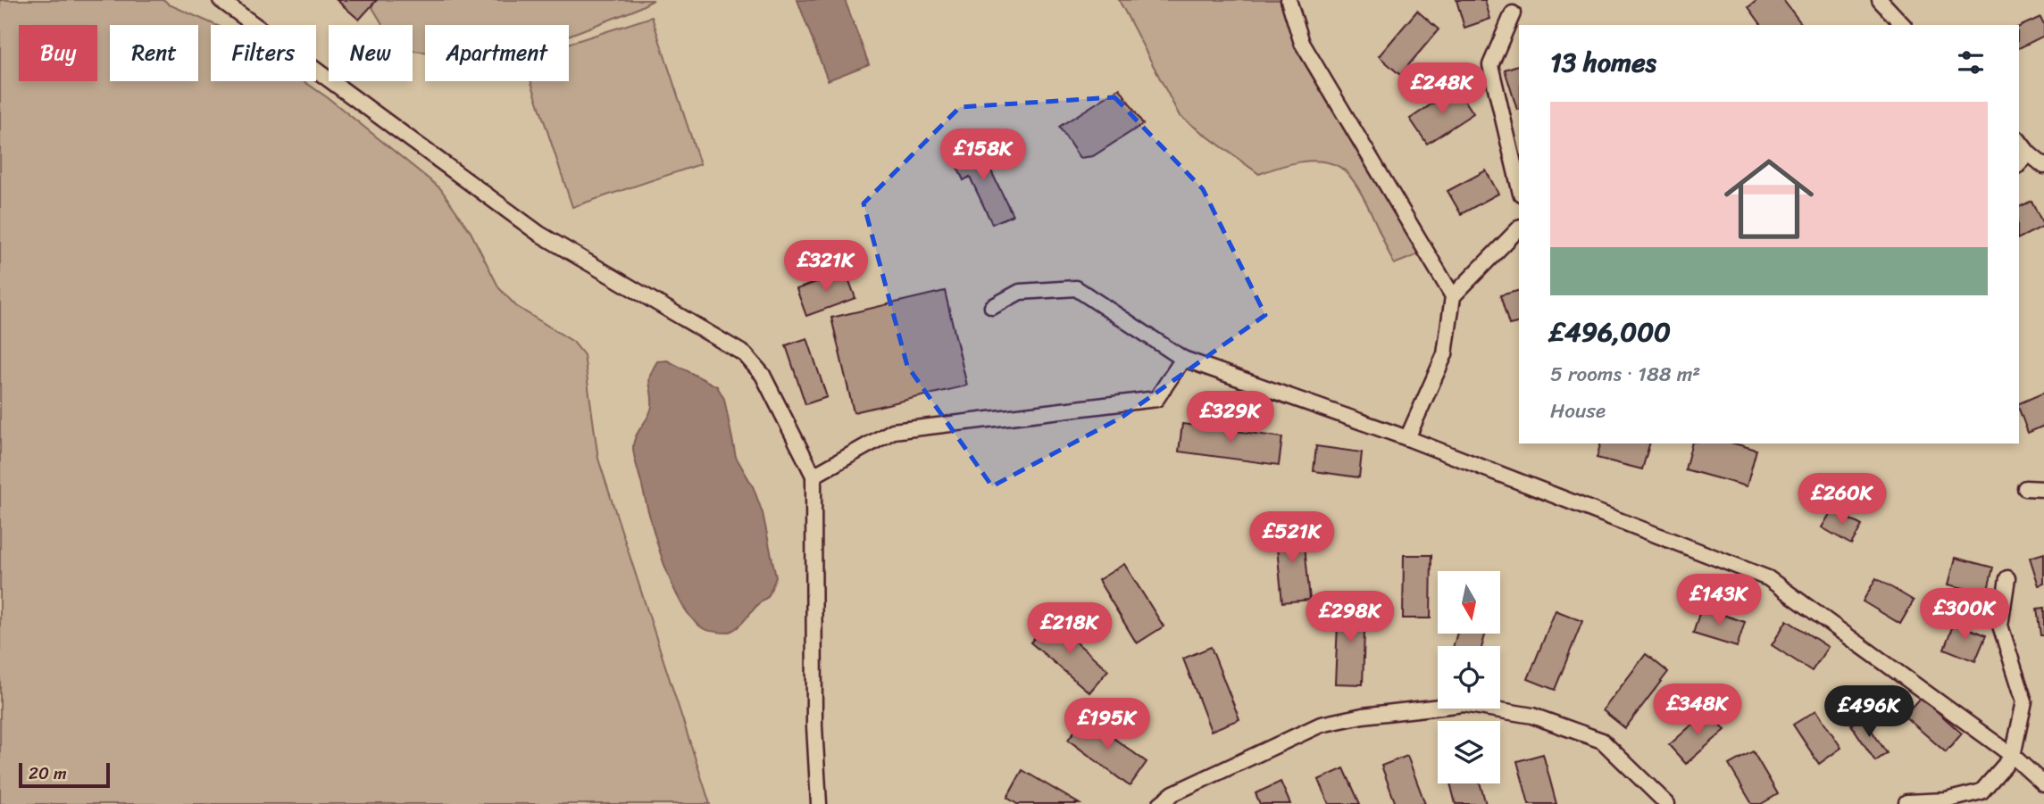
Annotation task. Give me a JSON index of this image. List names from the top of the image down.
{
  "scale_bar": "20 m",
  "north": "bottom",
  "page": {
    "chip": [
      "Buy",
      "Rent",
      "Filters",
      "New",
      "Apartment"
    ],
    "heading": "13 homes",
    "price": [
      "£248K",
      "£158K",
      "£321K",
      "£329K",
      "£260K",
      "£521K",
      "£143K",
      "£300K",
      "£298K",
      "£218K",
      "£348K",
      "£496K",
      "£195K"
    ],
    "list": [
      {
        "name": "£496,000",
        "note": "5 rooms · 188 m² · House"
      }
    ],
    "scale": "20 m"
  }
}
